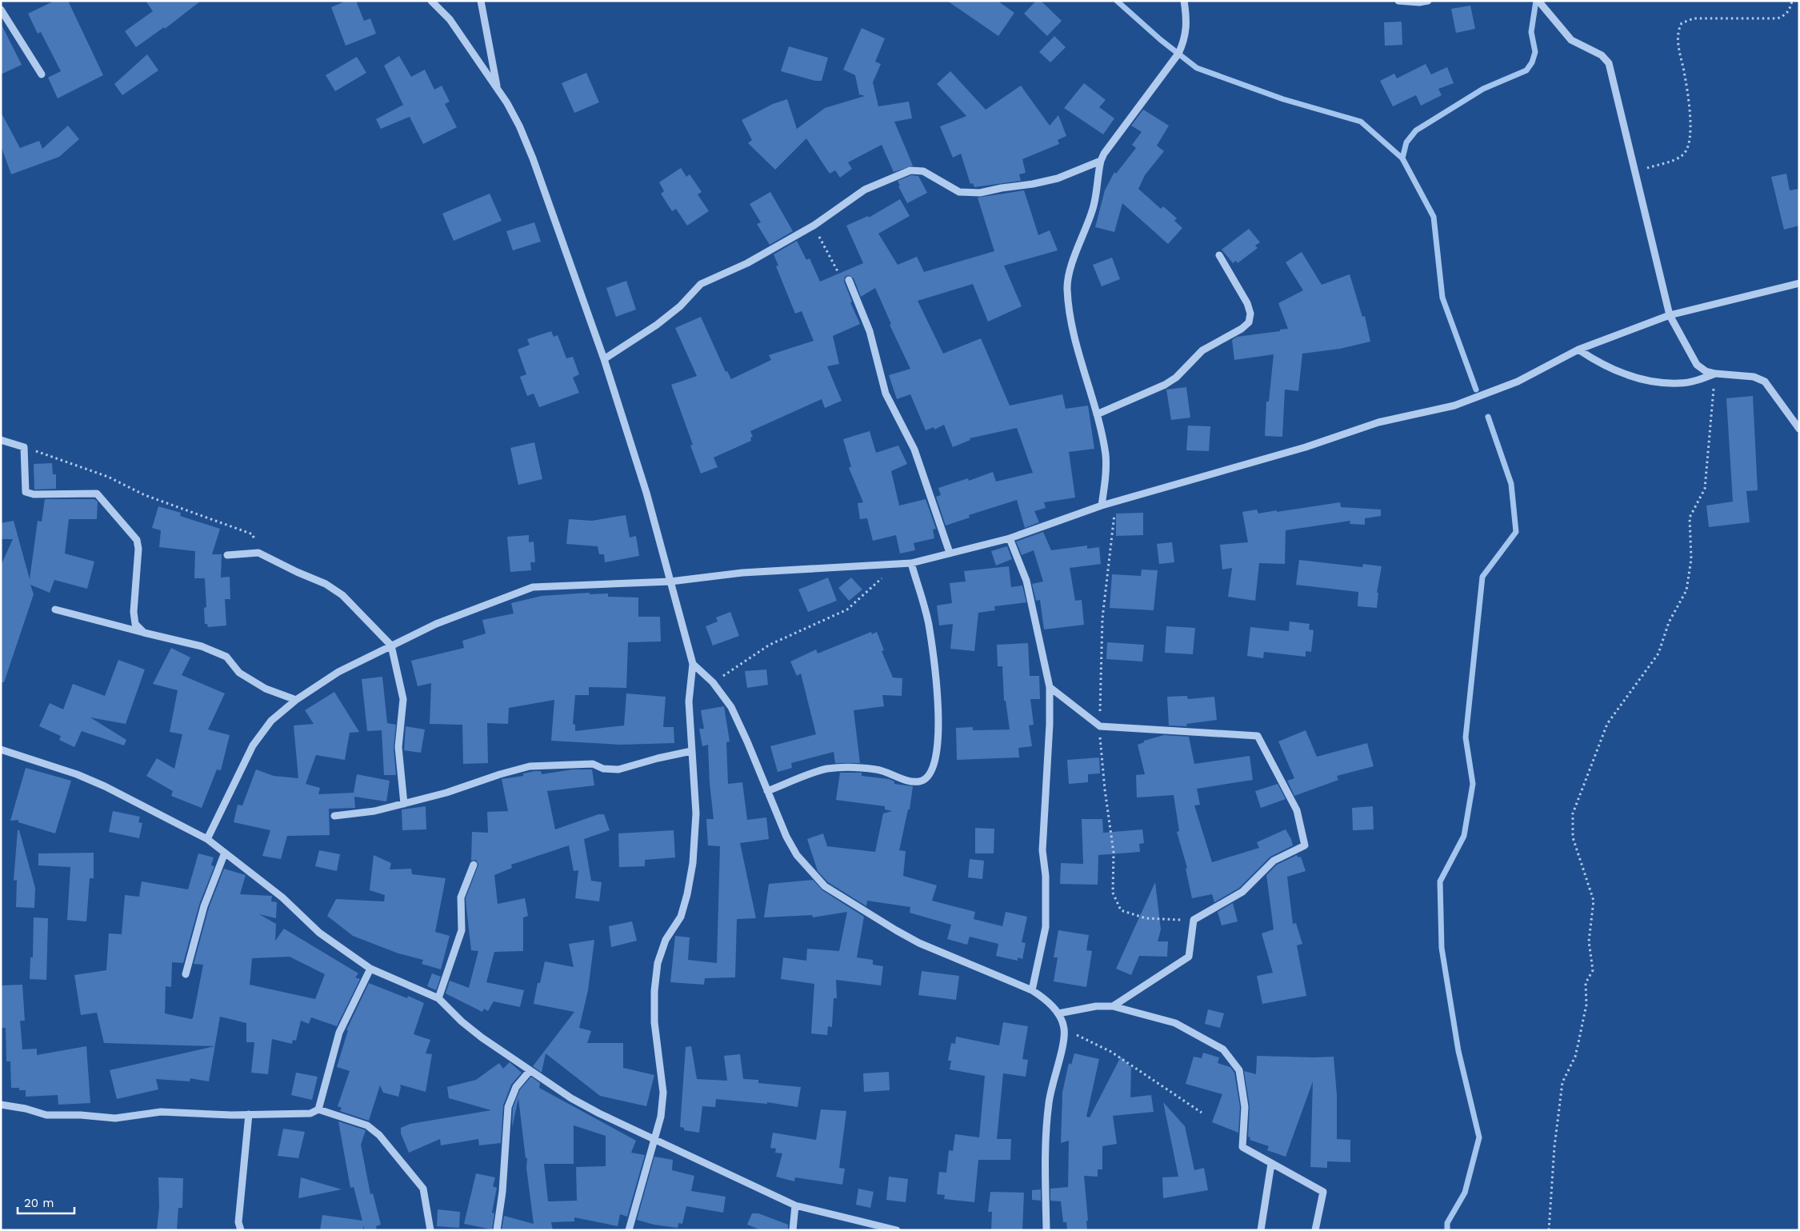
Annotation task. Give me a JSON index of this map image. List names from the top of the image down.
{
  "scale_bar": "20 m"
}
